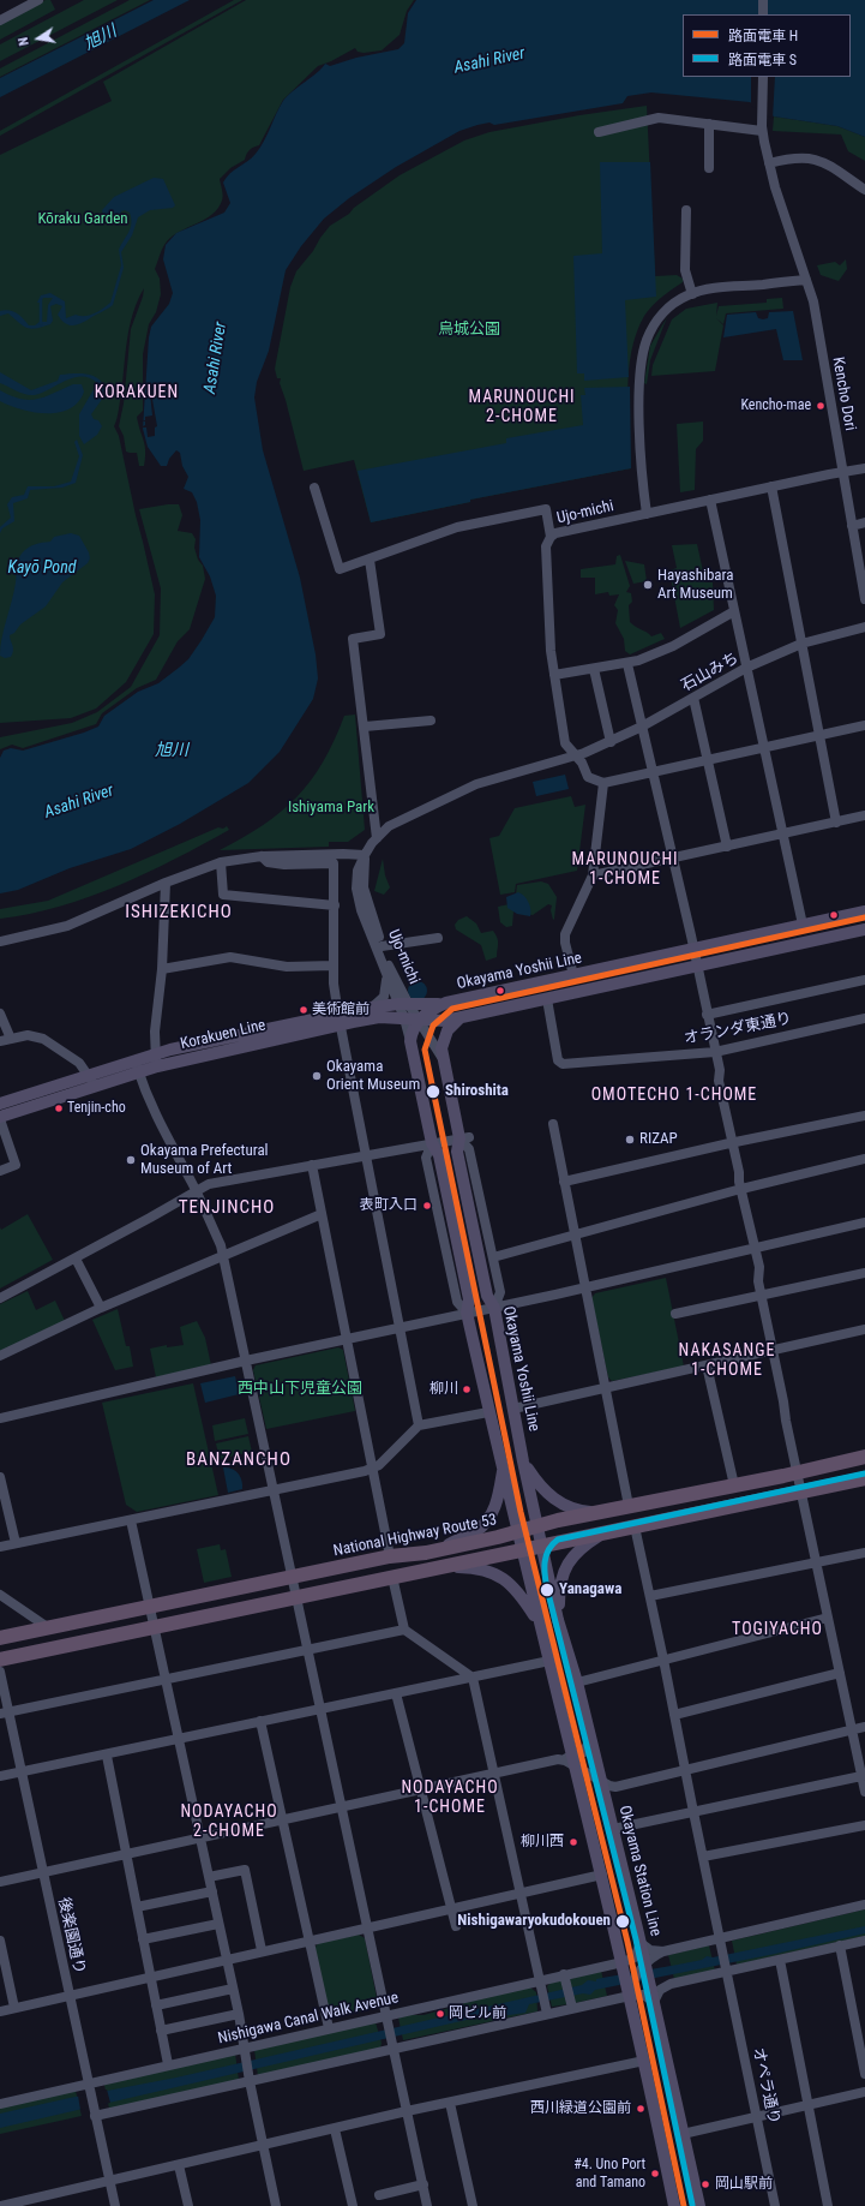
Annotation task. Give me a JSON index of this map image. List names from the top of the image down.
{
  "streets": {
    "highway": ["National Highway Route 53"],
    "main road": ["Okayama Yoshii Line", "Korakuen Line", "Okayama Station Line"],
    "street": [
      "Kencho Dori",
      "Ujo-michi",
      "石山みち",
      "オランダ東通り",
      "後楽園通り",
      "Nishigawa Canal Walk Avenue",
      "オペラ通り"
    ]
  },
  "crossings": [
    ["Kencho Dori", "Ujo-michi"],
    ["Ujo-michi", "石山みち"],
    ["Ujo-michi", "Okayama Yoshii Line"],
    ["Ujo-michi", "Korakuen Line"],
    ["Okayama Yoshii Line", "オランダ東通り"],
    ["Okayama Yoshii Line", "Korakuen Line"],
    ["Okayama Yoshii Line", "National Highway Route 53"],
    ["Okayama Yoshii Line", "Okayama Station Line"],
    ["後楽園通り", "Nishigawa Canal Walk Avenue"]
  ],
  "districts": [
    "KORAKUEN",
    "MARUNOUCHI 2-CHOME",
    "MARUNOUCHI 1-CHOME",
    "ISHIZEKICHO",
    "OMOTECHO 1-CHOME",
    "TENJINCHO",
    "NAKASANGE 1-CHOME",
    "BANZANCHO",
    "TOGIYACHO",
    "NODAYACHO 1-CHOME",
    "NODAYACHO 2-CHOME"
  ],
  "water": ["旭川", "Asahi River", "Kayō Pond"],
  "parks": [
    "Kōraku Garden",
    "烏城公園",
    "Ishiyama Park",
    "西中山下児童公園"
  ],
  "places": [
    "Kencho-mae",
    "Hayashibara Art Museum",
    "美術館前",
    "Okayama Orient Museum",
    "Shiroshita",
    "Tenjin-cho",
    "RIZAP",
    "Okayama Prefectural Museum of Art",
    "表町入口",
    "柳川",
    "Yanagawa",
    "柳川西",
    "Nishigawaryokudokouen",
    "岡ビル前",
    "西川緑道公園前",
    "#4. Uno Port and Tamano",
    "岡山駅前"
  ],
  "lines": ["tram line H", "tram line S"],
  "legend": ["路面電車 H", "路面電車 S"],
  "north": "left"
}
